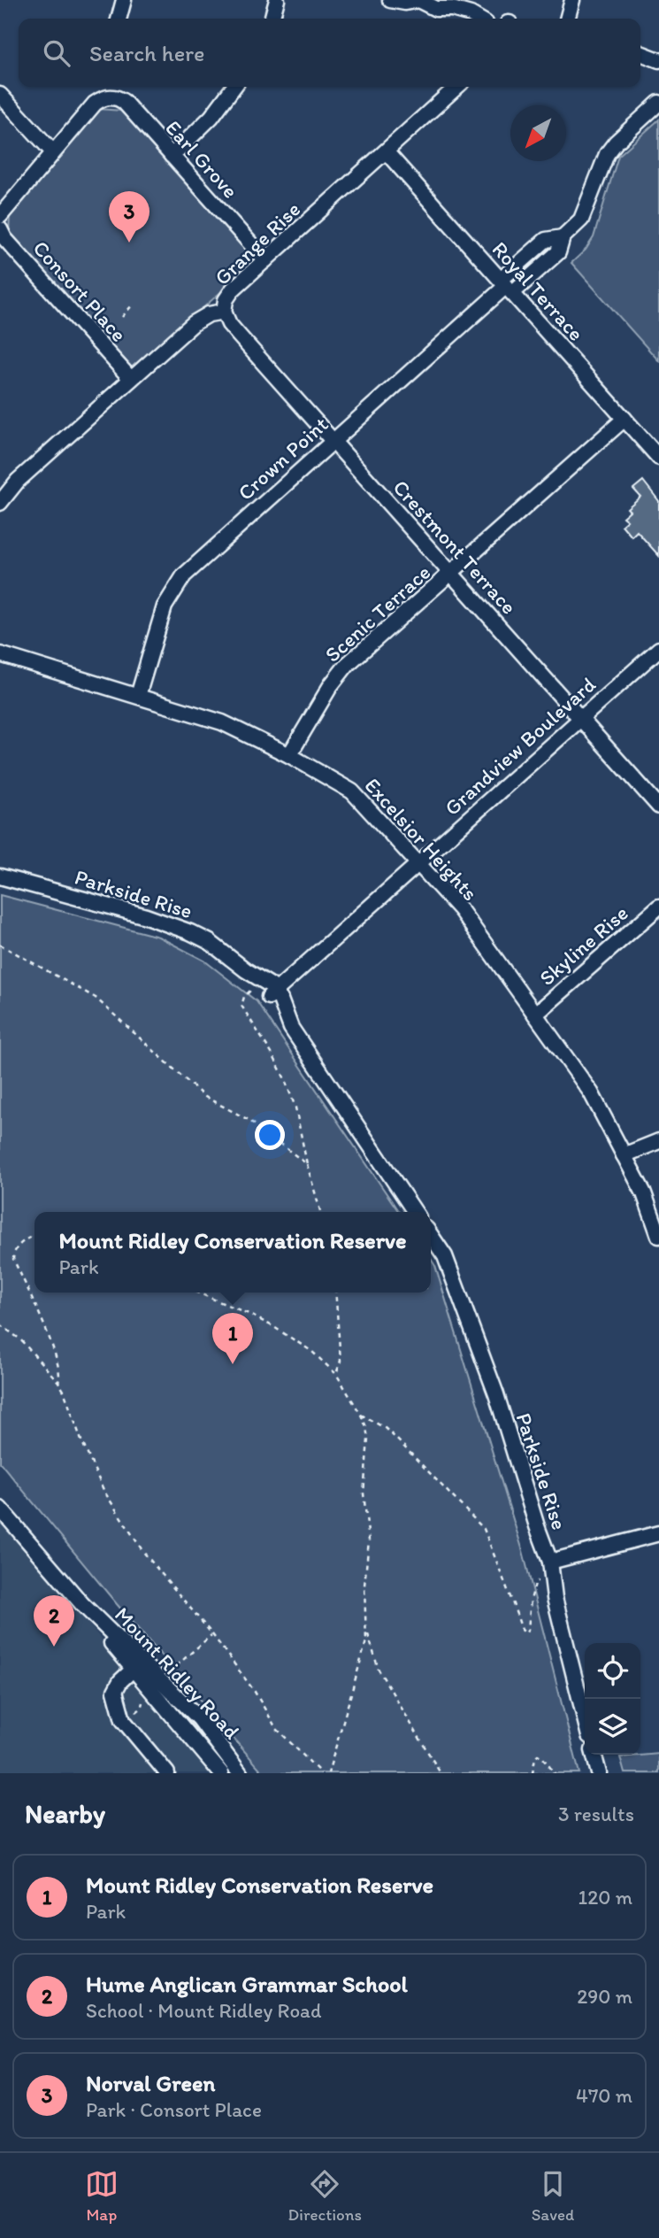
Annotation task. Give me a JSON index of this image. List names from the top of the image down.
{
  "streets": {
    "street": [
      "Earl Grove",
      "Grange Rise",
      "Consort Place",
      "Royal Terrace",
      "Crown Point",
      "Crestmont Terrace",
      "Scenic Terrace",
      "Grandview Boulevard",
      "Excelsior Heights",
      "Parkside Rise",
      "Skyline Rise",
      "Mount Ridley Road"
    ]
  },
  "crossings": [
    ["Earl Grove", "Grange Rise"],
    ["Grange Rise", "Consort Place"],
    ["Grange Rise", "Royal Terrace"],
    ["Grange Rise", "Crestmont Terrace"],
    ["Royal Terrace", "Crown Point"],
    ["Royal Terrace", "Scenic Terrace"],
    ["Crown Point", "Crestmont Terrace"],
    ["Crown Point", "Excelsior Heights"],
    ["Crestmont Terrace", "Scenic Terrace"],
    ["Crestmont Terrace", "Grandview Boulevard"],
    ["Scenic Terrace", "Excelsior Heights"],
    ["Grandview Boulevard", "Excelsior Heights"],
    ["Grandview Boulevard", "Parkside Rise"],
    ["Excelsior Heights", "Skyline Rise"]
  ],
  "north": "bottom left",
  "page": {
    "search": "Search here",
    "pins": ["3", "1", "2"],
    "popup": ["Mount Ridley Conservation Reserve", "Park"],
    "heading": ["Nearby", "3 results"],
    "list": [
      {
        "mark": "1",
        "name": "Mount Ridley Conservation Reserve",
        "note": "Park",
        "value": "120 m"
      },
      {
        "mark": "2",
        "name": "Hume Anglican Grammar School",
        "note": "School · Mount Ridley Road",
        "value": "290 m"
      },
      {
        "mark": "3",
        "name": "Norval Green",
        "note": "Park · Consort Place",
        "value": "470 m"
      }
    ],
    "nav": ["Map", "Directions", "Saved"]
  }
}
